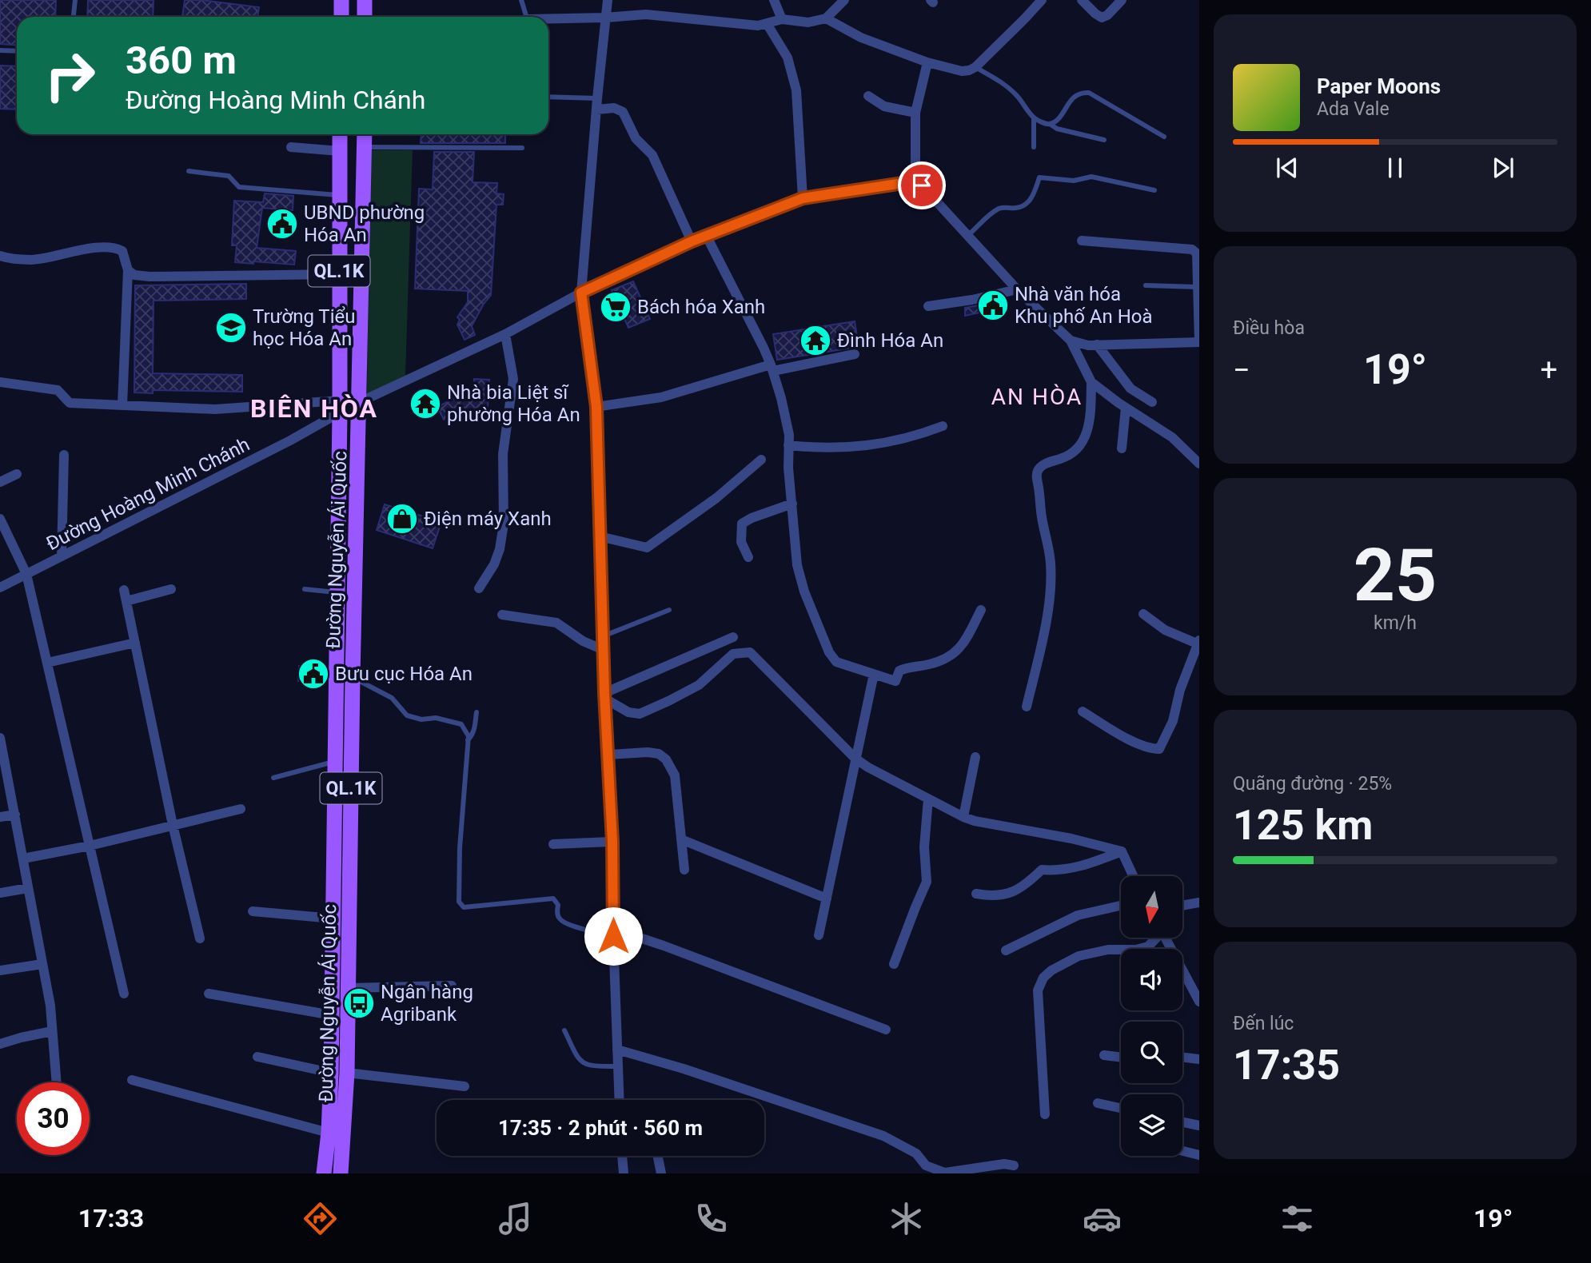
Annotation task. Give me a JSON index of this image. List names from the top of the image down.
{
  "streets": {
    "main road": ["QL.1K", "Đường Nguyễn Ái Quốc"],
    "street": ["Đường Hoàng Minh Chánh"]
  },
  "crossings": [
    ["QL.1K", "Đường Hoàng Minh Chánh"],
    ["QL.1K", "Đường Nguyễn Ái Quốc"],
    ["Đường Hoàng Minh Chánh", "Đường Nguyễn Ái Quốc"]
  ],
  "districts": ["AN HÒA", "BIÊN HÒA"],
  "places": {
    "public building": ["UBND phường Hóa An", "Nhà văn hóa Khu phố An Hoà", "Bưu cục Hóa An"],
    "supermarket": ["Bách hóa Xanh"],
    "school or university": ["Trường Tiểu học Hóa An"],
    "temple": ["Đình Hóa An", "Nhà bia Liệt sĩ phường Hóa An"],
    "shop": ["Điện máy Xanh"],
    "bus stop": ["Ngân hàng Agribank"]
  },
  "north": "bottom",
  "page": {
    "turn": ["360 m", "Đường Hoàng Minh Chánh"],
    "song": ["Paper Moons", "Ada Vale"],
    "tile": [
      "Điều hòa",
      ["25", "km/h"],
      ["Quãng đường · 25%", "125 km"],
      ["Đến lúc", "17:35"]
    ],
    "heat": ["−", "19°", "+"],
    "limit": "30",
    "trip": "17:35 · 2 phút · 560 m",
    "tabs": ["17:33", "19°"]
  }
}
